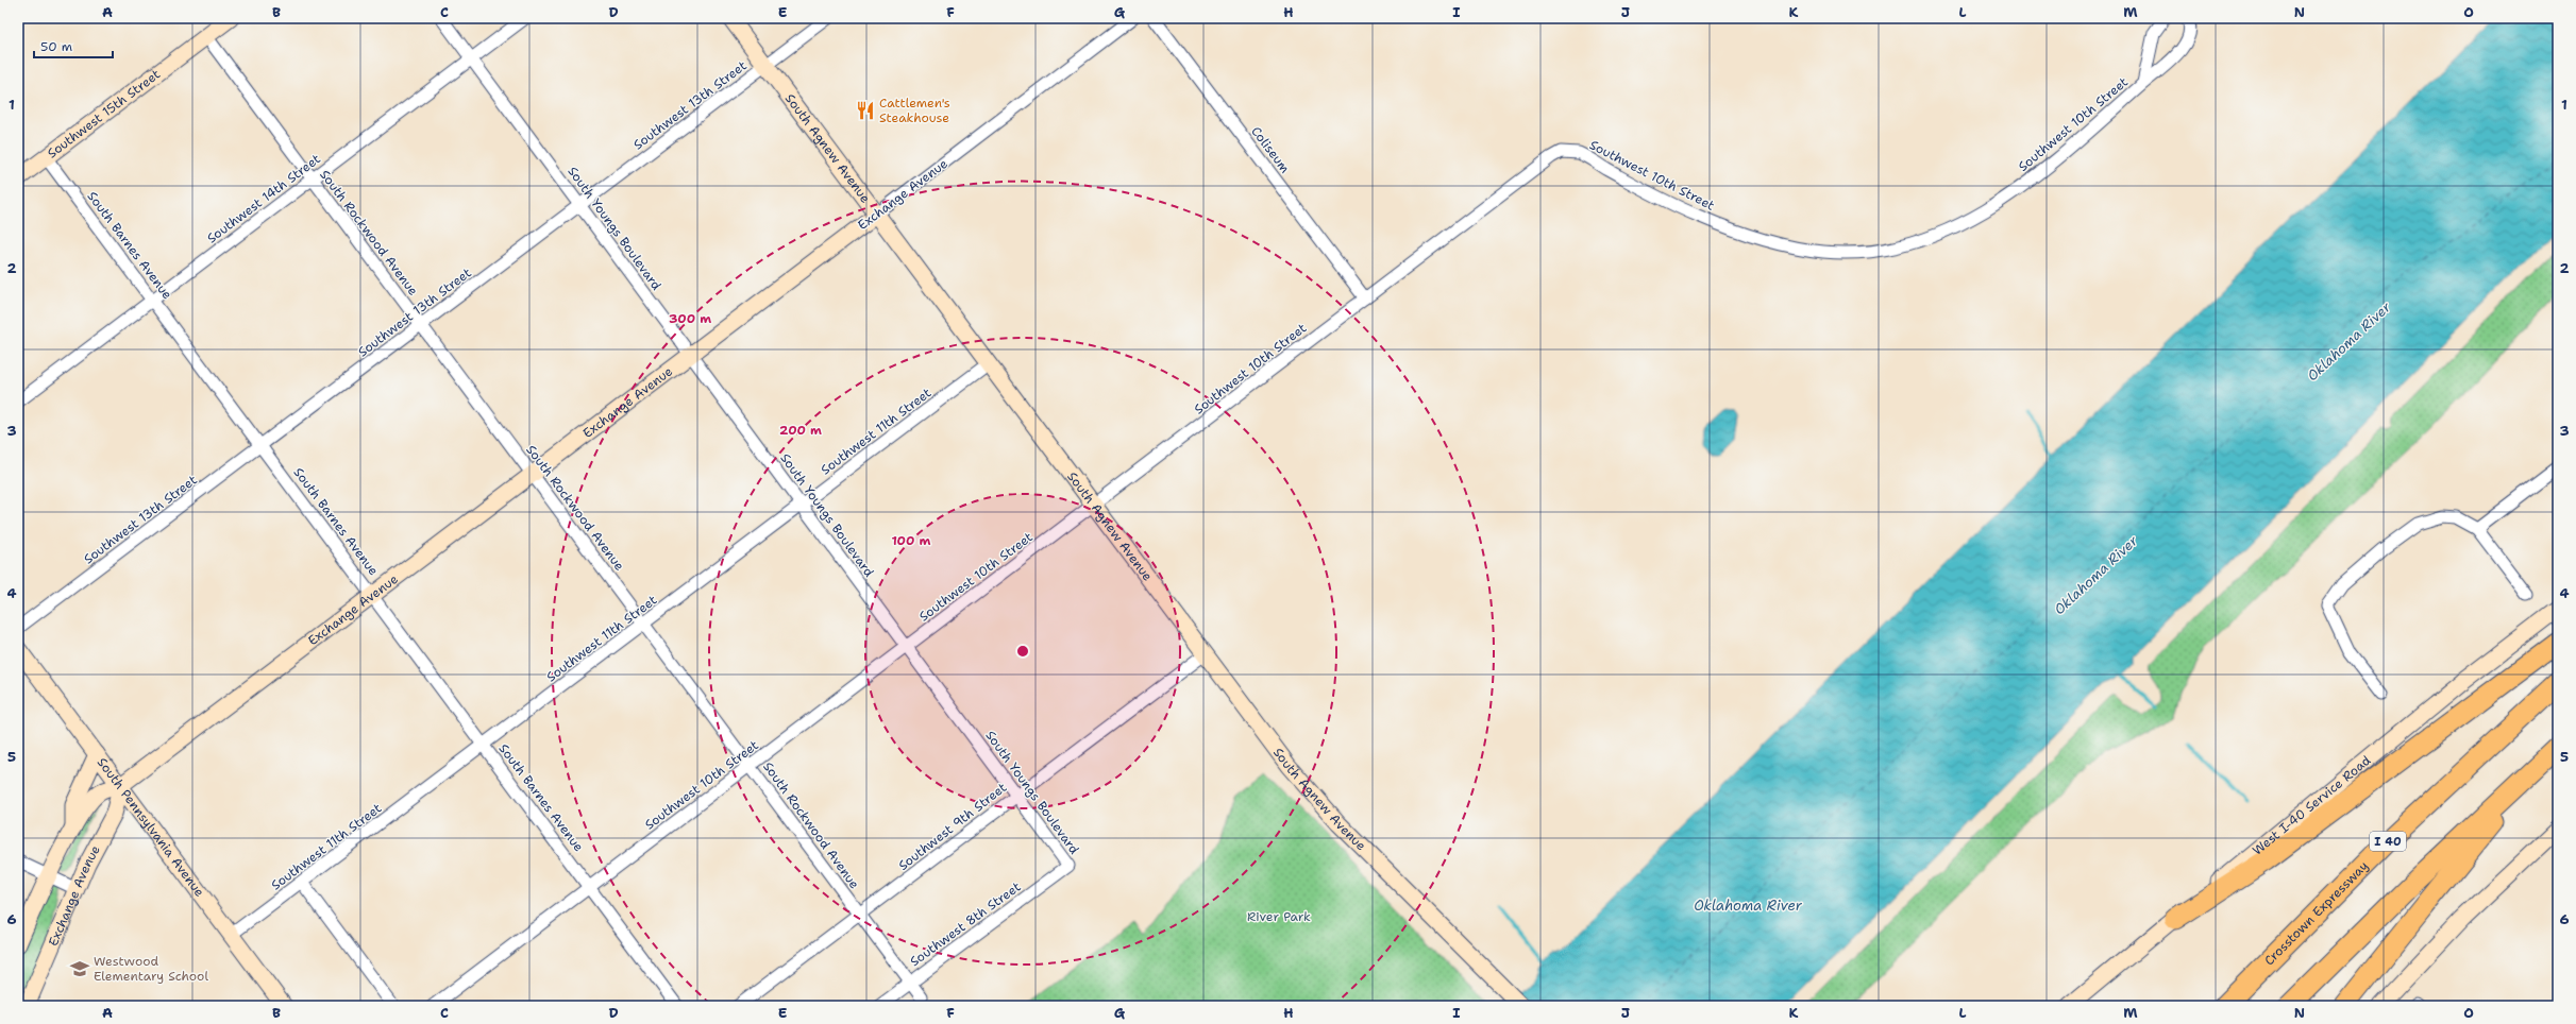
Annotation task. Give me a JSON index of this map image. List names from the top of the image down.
{
  "streets": {
    "highway": ["I 40", "Crosstown Expressway"],
    "main road": [
      "Southwest 15th Street",
      "South Agnew Avenue",
      "Exchange Avenue",
      "West I-40 Service Road",
      "South Pennsylvania Avenue"
    ],
    "street": [
      "Southwest 13th Street",
      "Southwest 10th Street",
      "Coliseum",
      "Southwest 14th Street",
      "South Youngs Boulevard",
      "South Rockwood Avenue",
      "South Barnes Avenue",
      "Southwest 11th Street",
      "Southwest 9th Street",
      "Southwest 8th Street"
    ]
  },
  "crossings": [
    ["Southwest 13th Street", "South Agnew Avenue"],
    ["Southwest 13th Street", "South Youngs Boulevard"],
    ["Southwest 13th Street", "South Rockwood Avenue"],
    ["Southwest 13th Street", "South Barnes Avenue"],
    ["Southwest 15th Street", "South Rockwood Avenue"],
    ["Southwest 15th Street", "South Barnes Avenue"],
    ["Southwest 10th Street", "South Agnew Avenue"],
    ["Southwest 10th Street", "Coliseum"],
    ["Southwest 10th Street", "South Youngs Boulevard"],
    ["Southwest 10th Street", "South Rockwood Avenue"],
    ["Southwest 10th Street", "South Barnes Avenue"],
    ["South Agnew Avenue", "Exchange Avenue"],
    ["South Agnew Avenue", "Southwest 11th Street"],
    ["South Agnew Avenue", "Southwest 9th Street"],
    ["Exchange Avenue", "South Youngs Boulevard"],
    ["Exchange Avenue", "South Rockwood Avenue"],
    ["Exchange Avenue", "South Barnes Avenue"],
    ["Exchange Avenue", "South Pennsylvania Avenue"],
    ["Southwest 14th Street", "South Youngs Boulevard"],
    ["Southwest 14th Street", "South Rockwood Avenue"],
    ["Southwest 14th Street", "South Barnes Avenue"],
    ["South Youngs Boulevard", "Southwest 11th Street"],
    ["South Youngs Boulevard", "Southwest 9th Street"],
    ["South Youngs Boulevard", "Southwest 8th Street"],
    ["South Rockwood Avenue", "Southwest 11th Street"],
    ["South Rockwood Avenue", "Southwest 9th Street"],
    ["South Rockwood Avenue", "Southwest 8th Street"],
    ["South Barnes Avenue", "Southwest 11th Street"],
    ["Southwest 11th Street", "South Pennsylvania Avenue"]
  ],
  "water": ["Oklahoma River"],
  "parks": ["River Park"],
  "places": {
    "restaurant": ["Cattlemen's Steakhouse"],
    "school or university": ["Westwood Elementary School"]
  },
  "scale_bar": "50 m",
  "grid": {
    "columns": [
      "A",
      "B",
      "C",
      "D",
      "E",
      "F",
      "G",
      "H",
      "I",
      "J",
      "K",
      "L",
      "M",
      "N",
      "O"
    ],
    "rows": [
      "1",
      "2",
      "3",
      "4",
      "5",
      "6"
    ]
  },
  "rings": ["300 m", "200 m", "100 m"]
}
